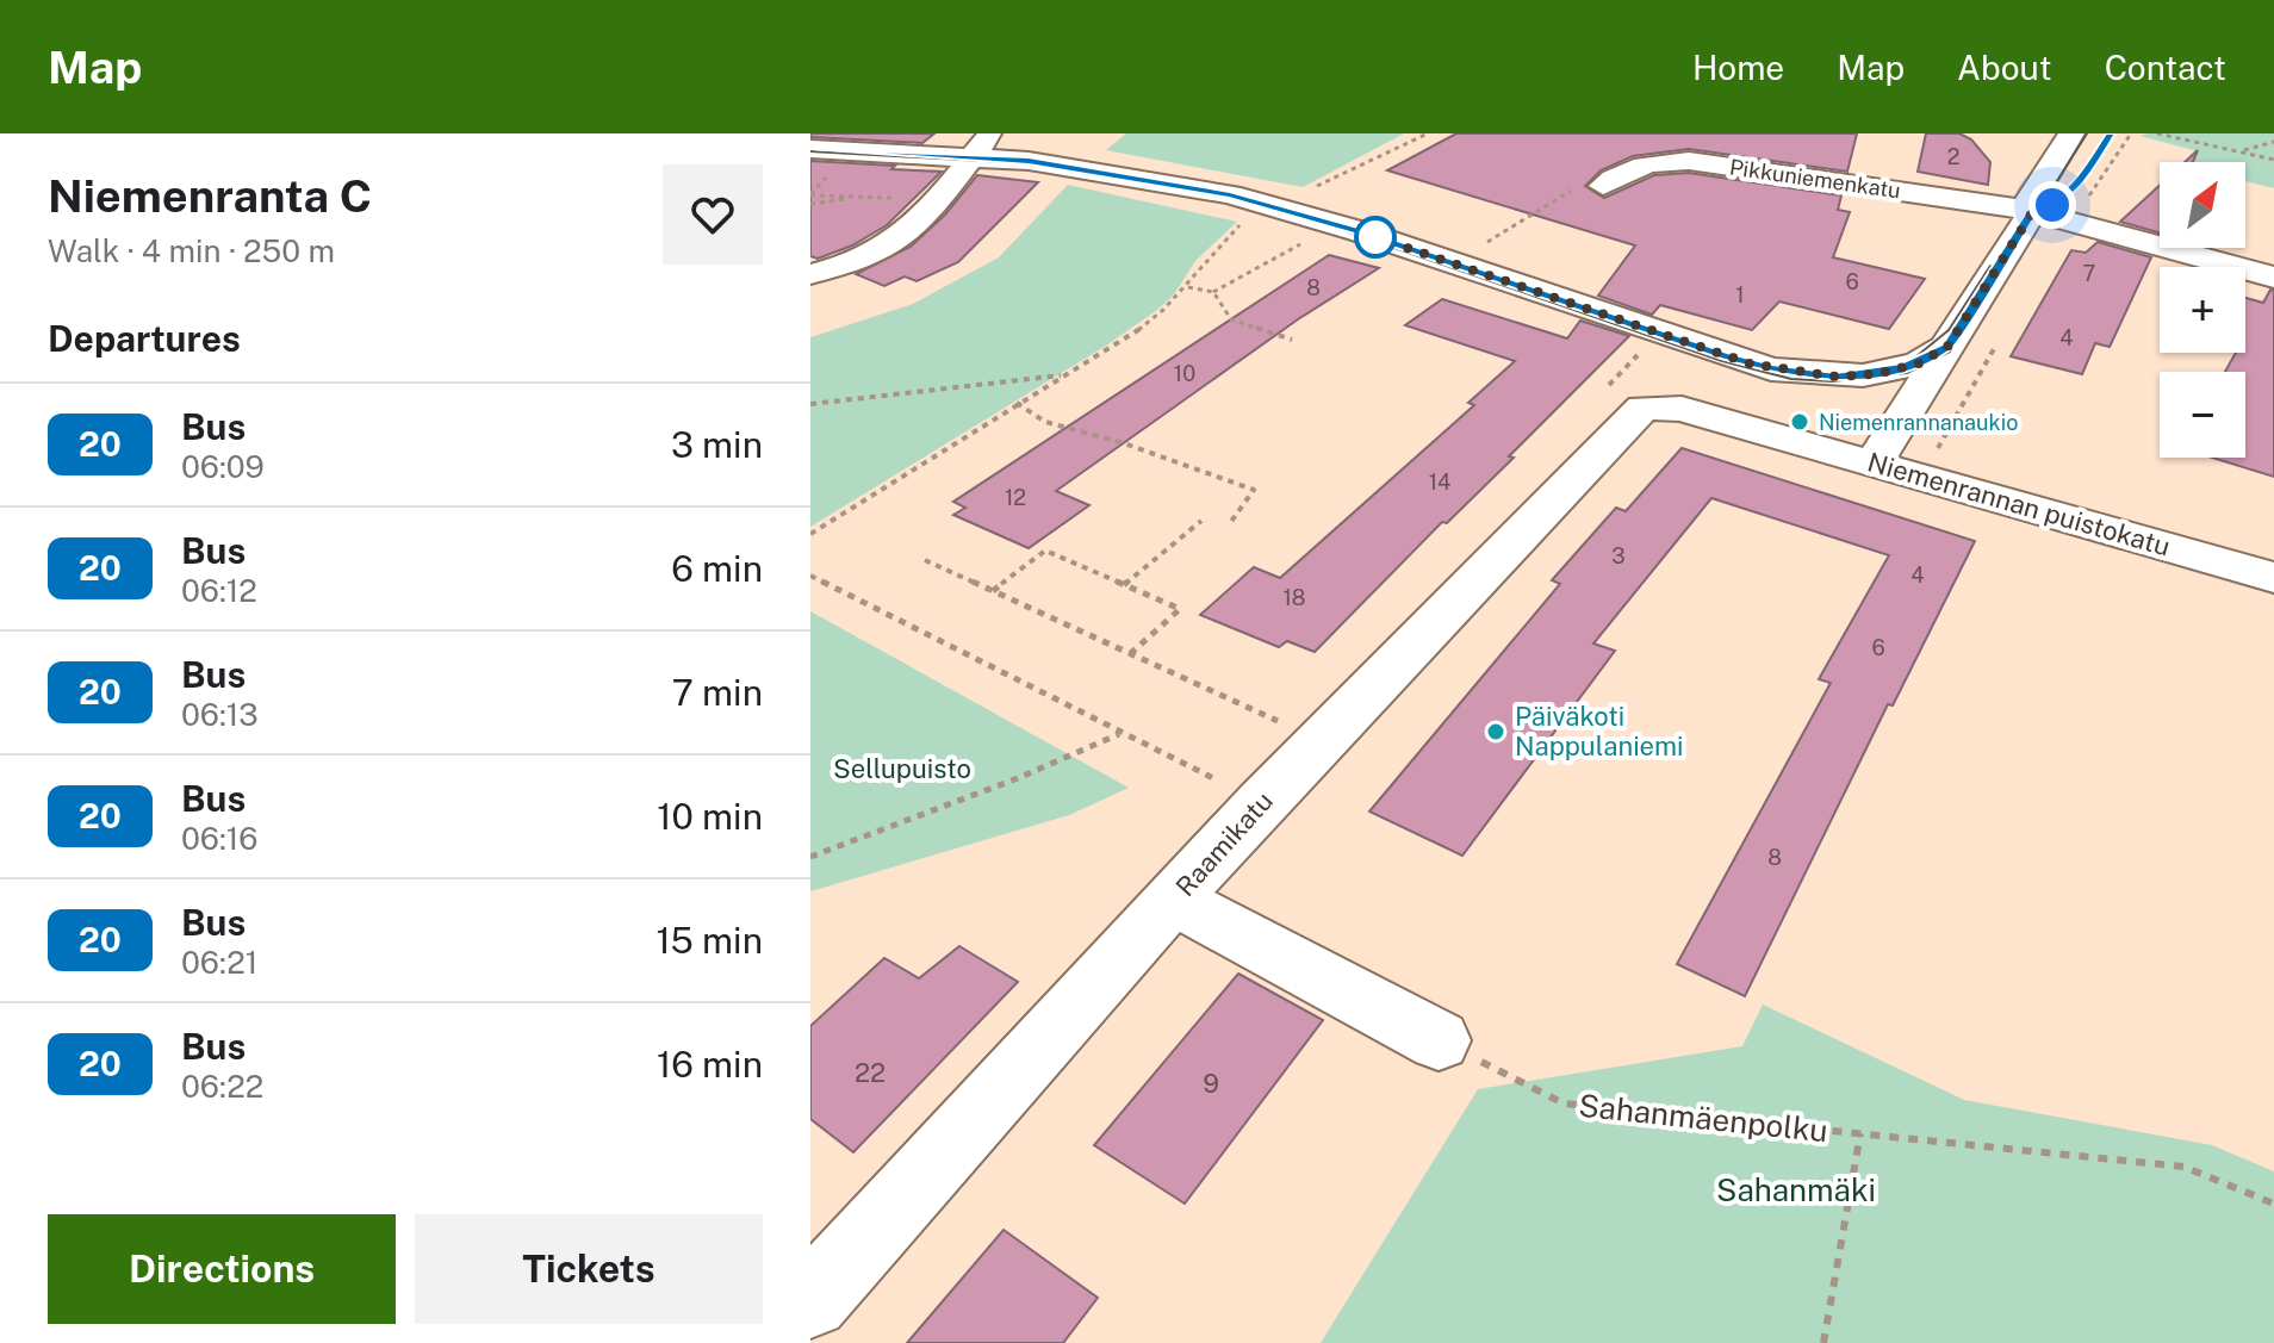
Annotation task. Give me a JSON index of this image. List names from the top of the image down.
{
  "streets": {
    "street": ["Pikkuniemenkatu", "Niemenrannan puistokatu", "Raamikatu"],
    "path": ["Sahanmäenpolku"]
  },
  "crossings": [
    ["Niemenrannan puistokatu", "Raamikatu"]
  ],
  "parks": ["Sellupuisto", "Sahanmäki"],
  "places": ["Niemenrannanaukio", "Päiväkoti Nappulaniemi"],
  "lines": ["bus line 20"],
  "house_numbers": [
    "2",
    "7",
    "6",
    "8",
    "1",
    "4",
    "10",
    "14",
    "12",
    "3",
    "4",
    "18",
    "6",
    "8",
    "22",
    "9"
  ],
  "north": "top right",
  "page": {
    "header": "Map",
    "nav": [
      "Home",
      "Map",
      "About",
      "Contact"
    ],
    "heading": [
      ["Niemenranta C", "Walk · 4 min · 250 m"],
      "Departures"
    ],
    "map_buttons": ["+", "−"],
    "list": [
      {
        "mark": "20",
        "name": "Bus",
        "note": "06:09",
        "value": "3 min"
      },
      {
        "mark": "20",
        "name": "Bus",
        "note": "06:12",
        "value": "6 min"
      },
      {
        "mark": "20",
        "name": "Bus",
        "note": "06:13",
        "value": "7 min"
      },
      {
        "mark": "20",
        "name": "Bus",
        "note": "06:16",
        "value": "10 min"
      },
      {
        "mark": "20",
        "name": "Bus",
        "note": "06:21",
        "value": "15 min"
      },
      {
        "mark": "20",
        "name": "Bus",
        "note": "06:22",
        "value": "16 min"
      }
    ],
    "buttons": ["Directions", "Tickets"]
  }
}
